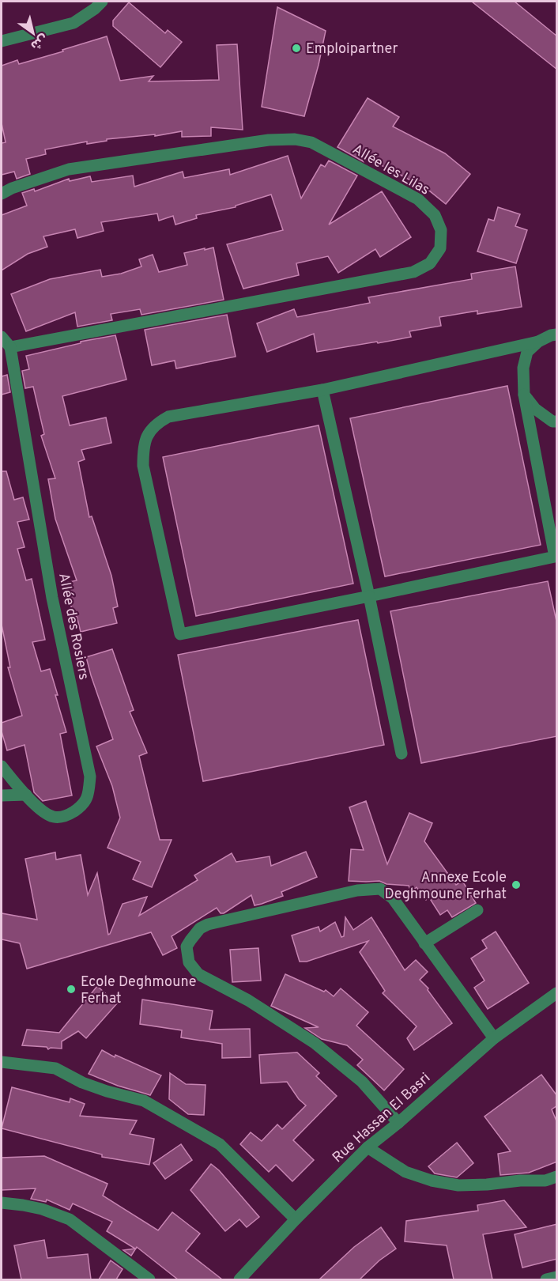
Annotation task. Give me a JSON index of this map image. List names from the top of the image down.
{
  "streets": {
    "street": ["Allée les Lilas", "Allée des Rosiers", "Rue Hassan El Basri"]
  },
  "crossings": [
    ["Allée les Lilas", "Allée des Rosiers"]
  ],
  "places": ["Emploipartner", "Annexe Ecole Deghmoune Ferhat", "Ecole Deghmoune Ferhat"],
  "north": "bottom right"
}
